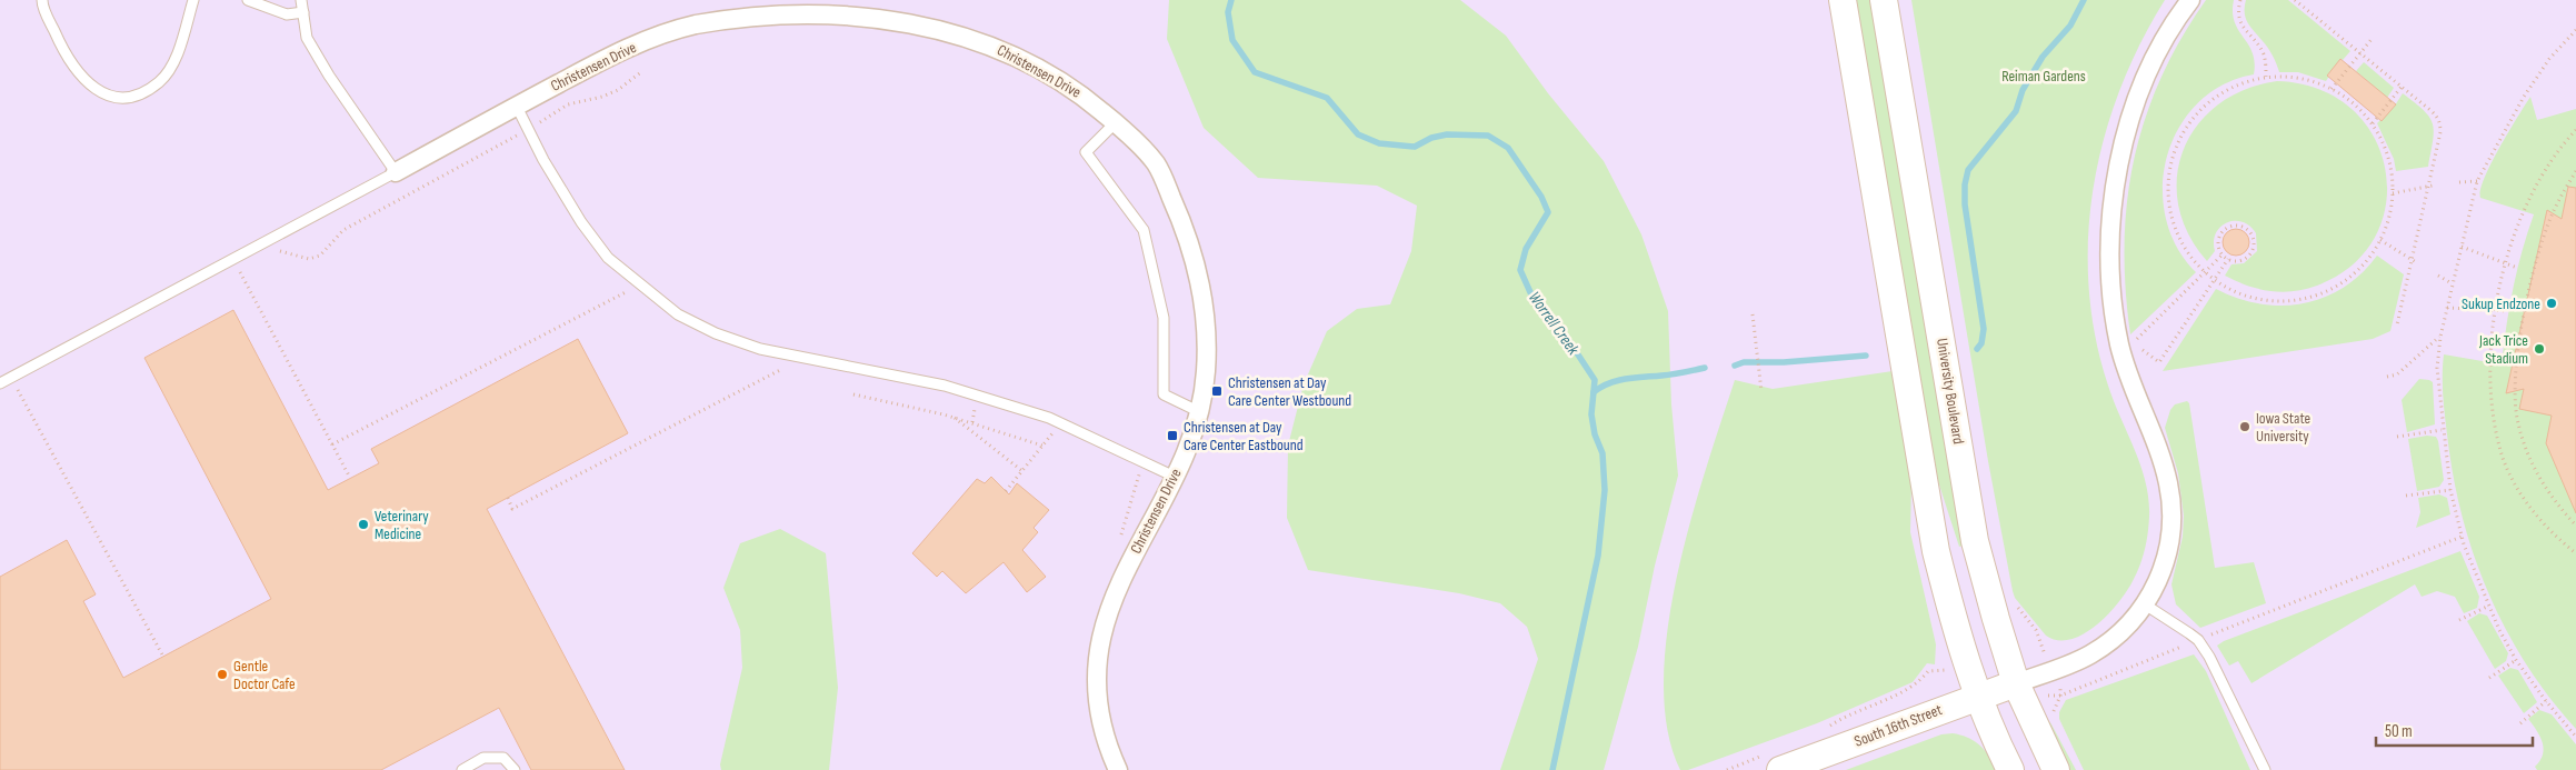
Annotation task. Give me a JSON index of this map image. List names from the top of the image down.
{
  "streets": {
    "main road": ["University Boulevard", "South 16th Street"],
    "street": ["Christensen Drive"]
  },
  "crossings": [
    ["University Boulevard", "South 16th Street"]
  ],
  "water": ["Worrell Creek"],
  "parks": ["Reiman Gardens"],
  "places": {
    "other": [
      "Sukup Endzone",
      "Jack Trice Stadium",
      "Iowa State University",
      "Veterinary Medicine",
      "Gentle Doctor Cafe"
    ],
    "transit": ["Christensen at Day Care Center Westbound", "Christensen at Day Care Center Eastbound"]
  },
  "scale_bar": "50 m"
}
